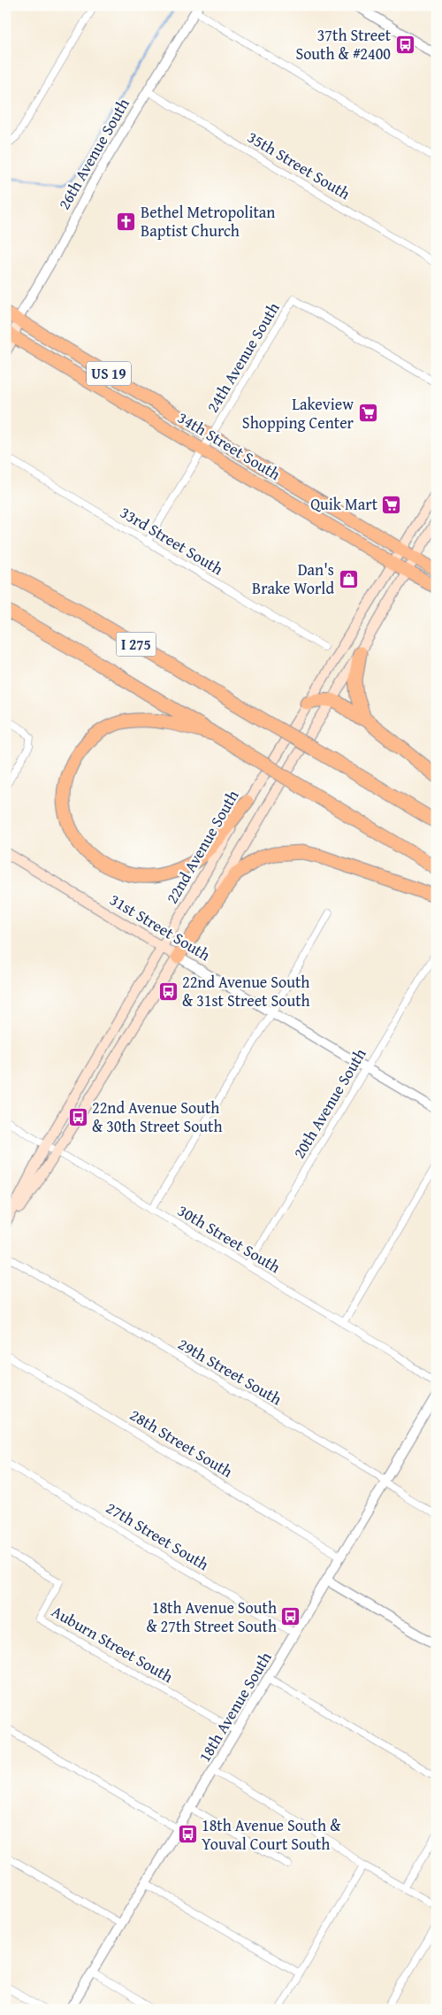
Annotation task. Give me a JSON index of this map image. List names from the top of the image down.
{
  "streets": {
    "highway": ["US 19", "34th Street South", "I 275"],
    "main road": ["26th Avenue South", "22nd Avenue South", "31st Street South"],
    "street": [
      "35th Street South",
      "24th Avenue South",
      "33rd Street South",
      "20th Avenue South",
      "30th Street South",
      "29th Street South",
      "28th Street South",
      "27th Street South",
      "Auburn Street South",
      "18th Avenue South"
    ]
  },
  "crossings": [
    ["26th Avenue South", "35th Street South"],
    ["26th Avenue South", "34th Street South"],
    ["24th Avenue South", "34th Street South"],
    ["24th Avenue South", "33rd Street South"],
    ["34th Street South", "22nd Avenue South"],
    ["22nd Avenue South", "31st Street South"],
    ["22nd Avenue South", "30th Street South"],
    ["31st Street South", "20th Avenue South"],
    ["20th Avenue South", "30th Street South"],
    ["29th Street South", "18th Avenue South"],
    ["28th Street South", "18th Avenue South"],
    ["27th Street South", "18th Avenue South"],
    ["Auburn Street South", "18th Avenue South"]
  ],
  "places": {
    "bus stop": [
      "37th Street South & #2400",
      "22nd Avenue South & 31st Street South",
      "22nd Avenue South & 30th Street South",
      "18th Avenue South & 27th Street South",
      "18th Avenue South & Youval Court South"
    ],
    "church": ["Bethel Metropolitan Baptist Church"],
    "supermarket": ["Lakeview Shopping Center", "Quik Mart"],
    "shop": ["Dan's Brake World"]
  }
}
